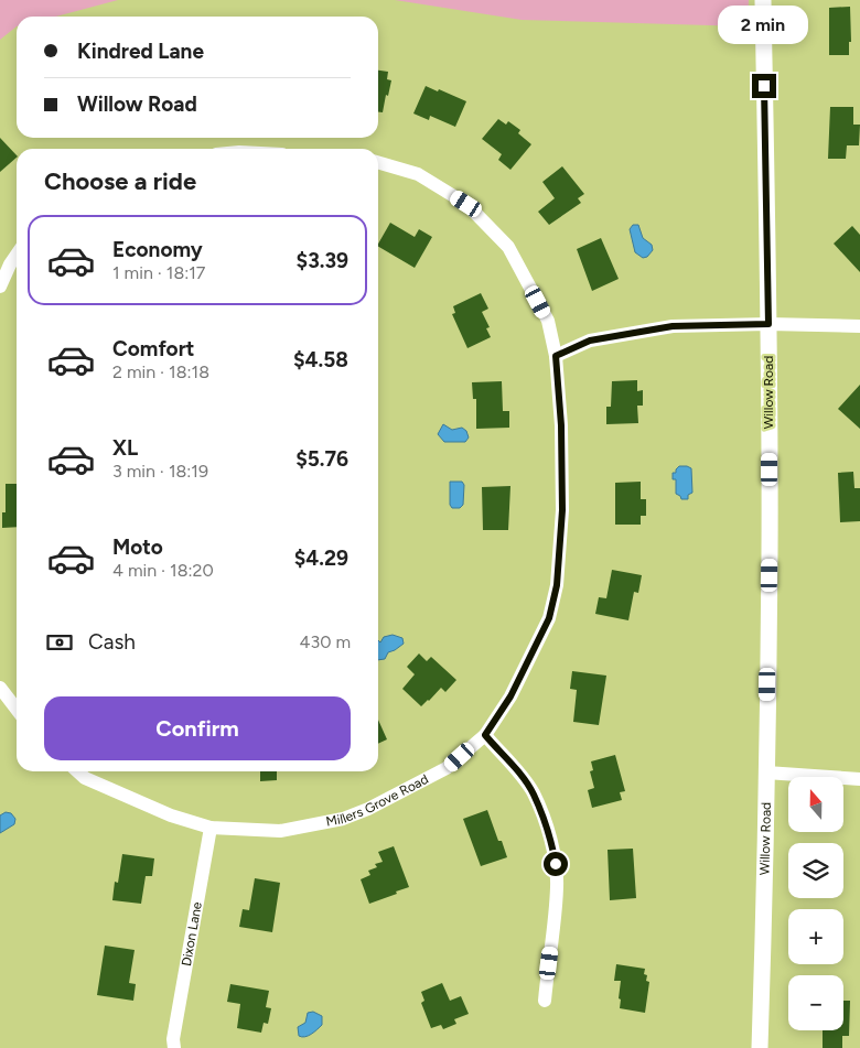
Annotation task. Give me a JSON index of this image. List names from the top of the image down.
{
  "streets": {
    "street": ["Willow Road", "Millers Grove Road", "Dixon Lane"]
  },
  "crossings": [
    ["Millers Grove Road", "Dixon Lane"]
  ],
  "north": "top",
  "page": {
    "bubble": "2 min",
    "banner": ["Kindred Lane", "Willow Road"],
    "heading": "Choose a ride",
    "list": [
      {
        "name": "Economy",
        "note": "1 min · 18:17",
        "value": "$3.39"
      },
      {
        "name": "Comfort",
        "note": "2 min · 18:18",
        "value": "$4.58"
      },
      {
        "name": "XL",
        "note": "3 min · 18:19",
        "value": "$5.76"
      },
      {
        "name": "Moto",
        "note": "4 min · 18:20",
        "value": "$4.29"
      }
    ],
    "pay": ["Cash", "430 m"],
    "buttons": "Confirm",
    "map_buttons": ["+", "−"]
  }
}
